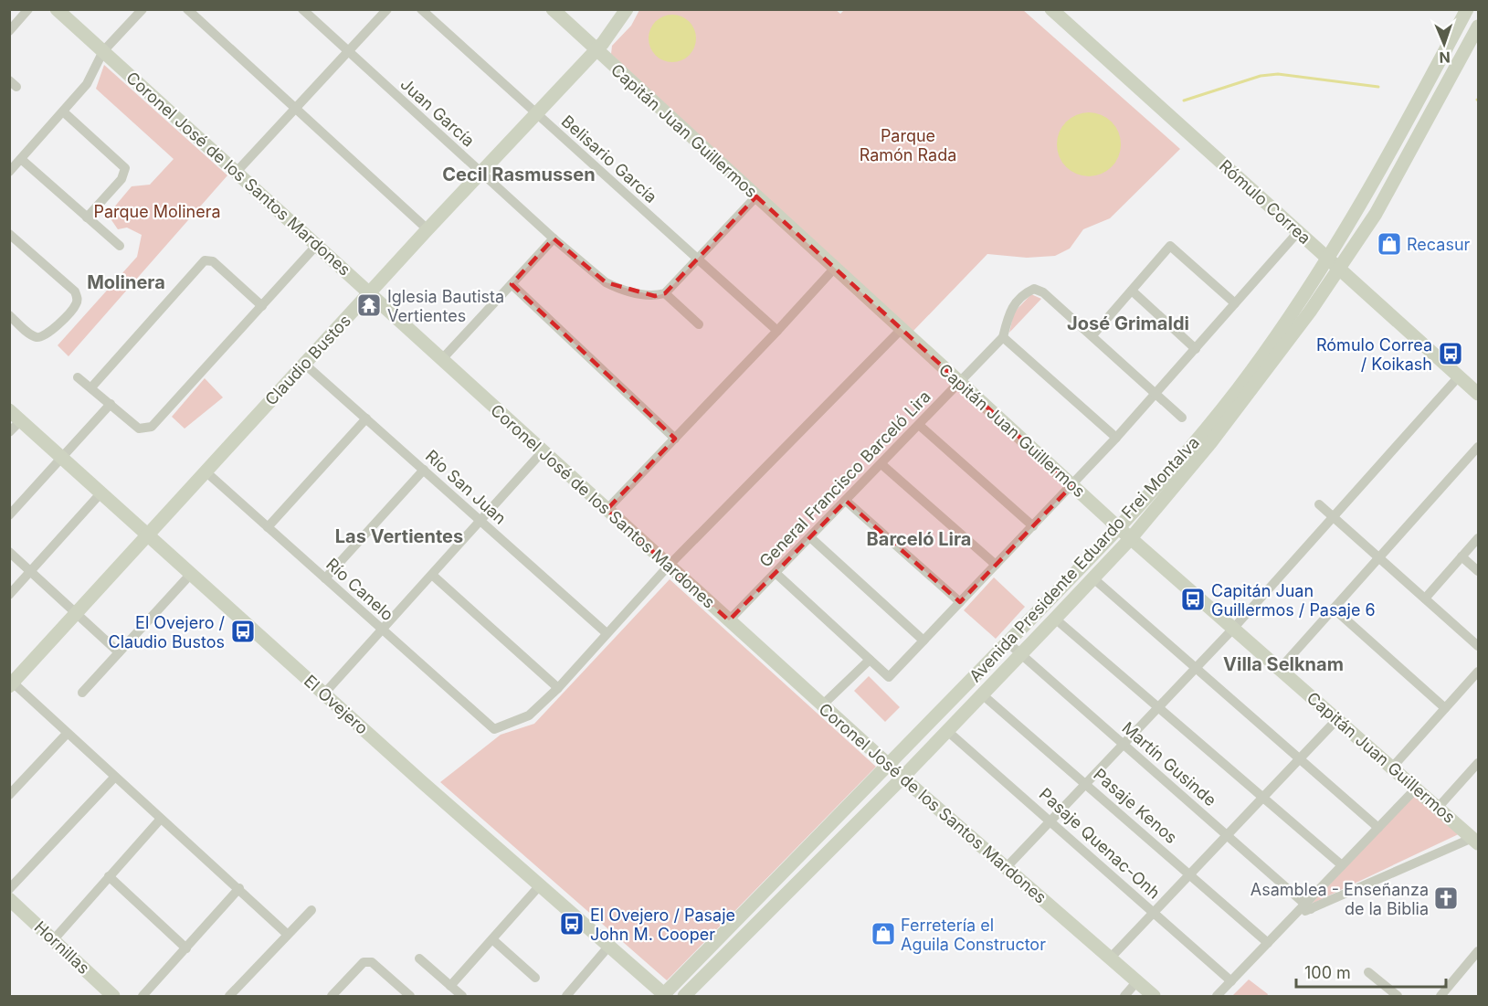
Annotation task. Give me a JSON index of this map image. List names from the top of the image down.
{
  "streets": {
    "street": [
      "Juan García",
      "Capitán Juan Guillermos",
      "Belisario García",
      "Coronel José de los Santos Mardones",
      "Rómulo Correa",
      "Claudio Bustos",
      "General Francisco Barceló Lira",
      "Río San Juan",
      "Avenida Presidente Eduardo Frei Montalva",
      "Río Canelo",
      "El Ovejero",
      "Martín Gusinde",
      "Pasaje Kenos",
      "Pasaje Quenac-Onh",
      "Hornillas"
    ]
  },
  "crossings": [
    ["Juan García", "Claudio Bustos"],
    ["Capitán Juan Guillermos", "Claudio Bustos"],
    ["Capitán Juan Guillermos", "General Francisco Barceló Lira"],
    ["Capitán Juan Guillermos", "Avenida Presidente Eduardo Frei Montalva"],
    ["Belisario García", "Claudio Bustos"],
    ["Coronel José de los Santos Mardones", "Claudio Bustos"],
    ["Coronel José de los Santos Mardones", "General Francisco Barceló Lira"],
    ["Coronel José de los Santos Mardones", "Avenida Presidente Eduardo Frei Montalva"],
    ["Rómulo Correa", "Avenida Presidente Eduardo Frei Montalva"],
    ["Claudio Bustos", "Río San Juan"],
    ["Claudio Bustos", "Río Canelo"],
    ["Claudio Bustos", "El Ovejero"],
    ["Avenida Presidente Eduardo Frei Montalva", "El Ovejero"],
    ["Avenida Presidente Eduardo Frei Montalva", "Martín Gusinde"],
    ["Avenida Presidente Eduardo Frei Montalva", "Pasaje Kenos"],
    ["Avenida Presidente Eduardo Frei Montalva", "Pasaje Quenac-Onh"]
  ],
  "districts": [
    "Cecil Rasmussen",
    "Molinera",
    "José Grimaldi",
    "Las Vertientes",
    "Barceló Lira",
    "Villa Selknam"
  ],
  "parks": ["Parque Ramón Rada", "Parque Molinera"],
  "places": {
    "shop": ["Recasur", "Ferretería el Aguila Constructor"],
    "temple": ["Iglesia Bautista Vertientes"],
    "bus stop": [
      "Rómulo Correa / Koikash",
      "Capitán Juan Guillermos / Pasaje 6",
      "El Ovejero / Claudio Bustos",
      "El Ovejero / Pasaje John M. Cooper"
    ],
    "church": ["Asamblea - Enseñanza de la Biblia"]
  },
  "scale_bar": "100 m",
  "north": "bottom"
}
